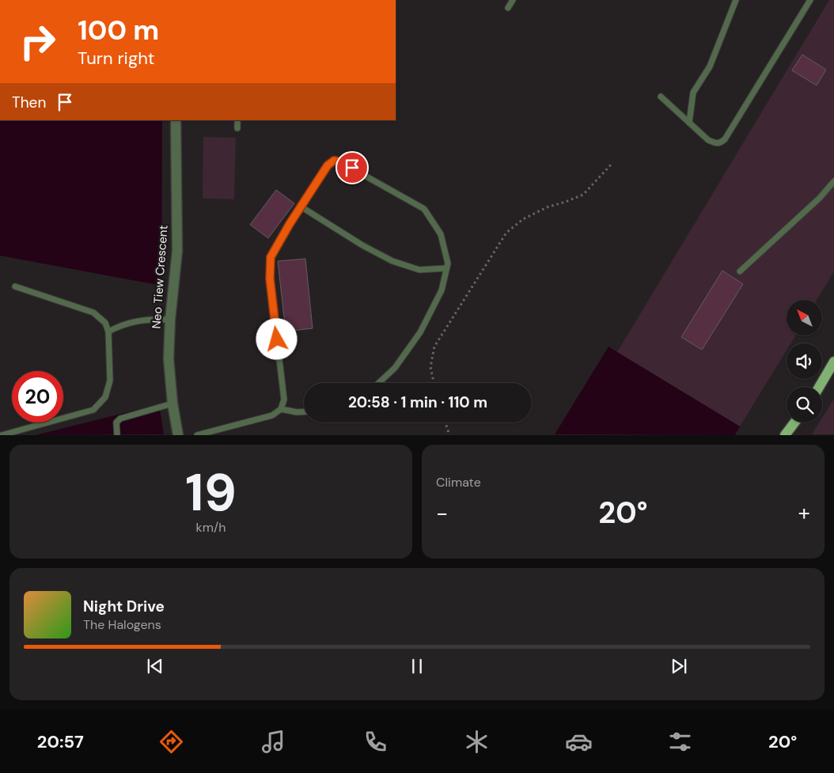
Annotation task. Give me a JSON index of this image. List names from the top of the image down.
{
  "streets": {
    "street": ["Neo Tiew Crescent"]
  },
  "north": "top left",
  "page": {
    "turn": ["100 m", "Turn right"],
    "then": "Then",
    "limit": "20",
    "trip": "20:58 · 1 min · 110 m",
    "tile": [
      ["19", "km/h"],
      "Climate"
    ],
    "heat": ["−", "20°", "+"],
    "song": ["Night Drive", "The Halogens"],
    "tabs": ["20:57", "20°"]
  }
}
